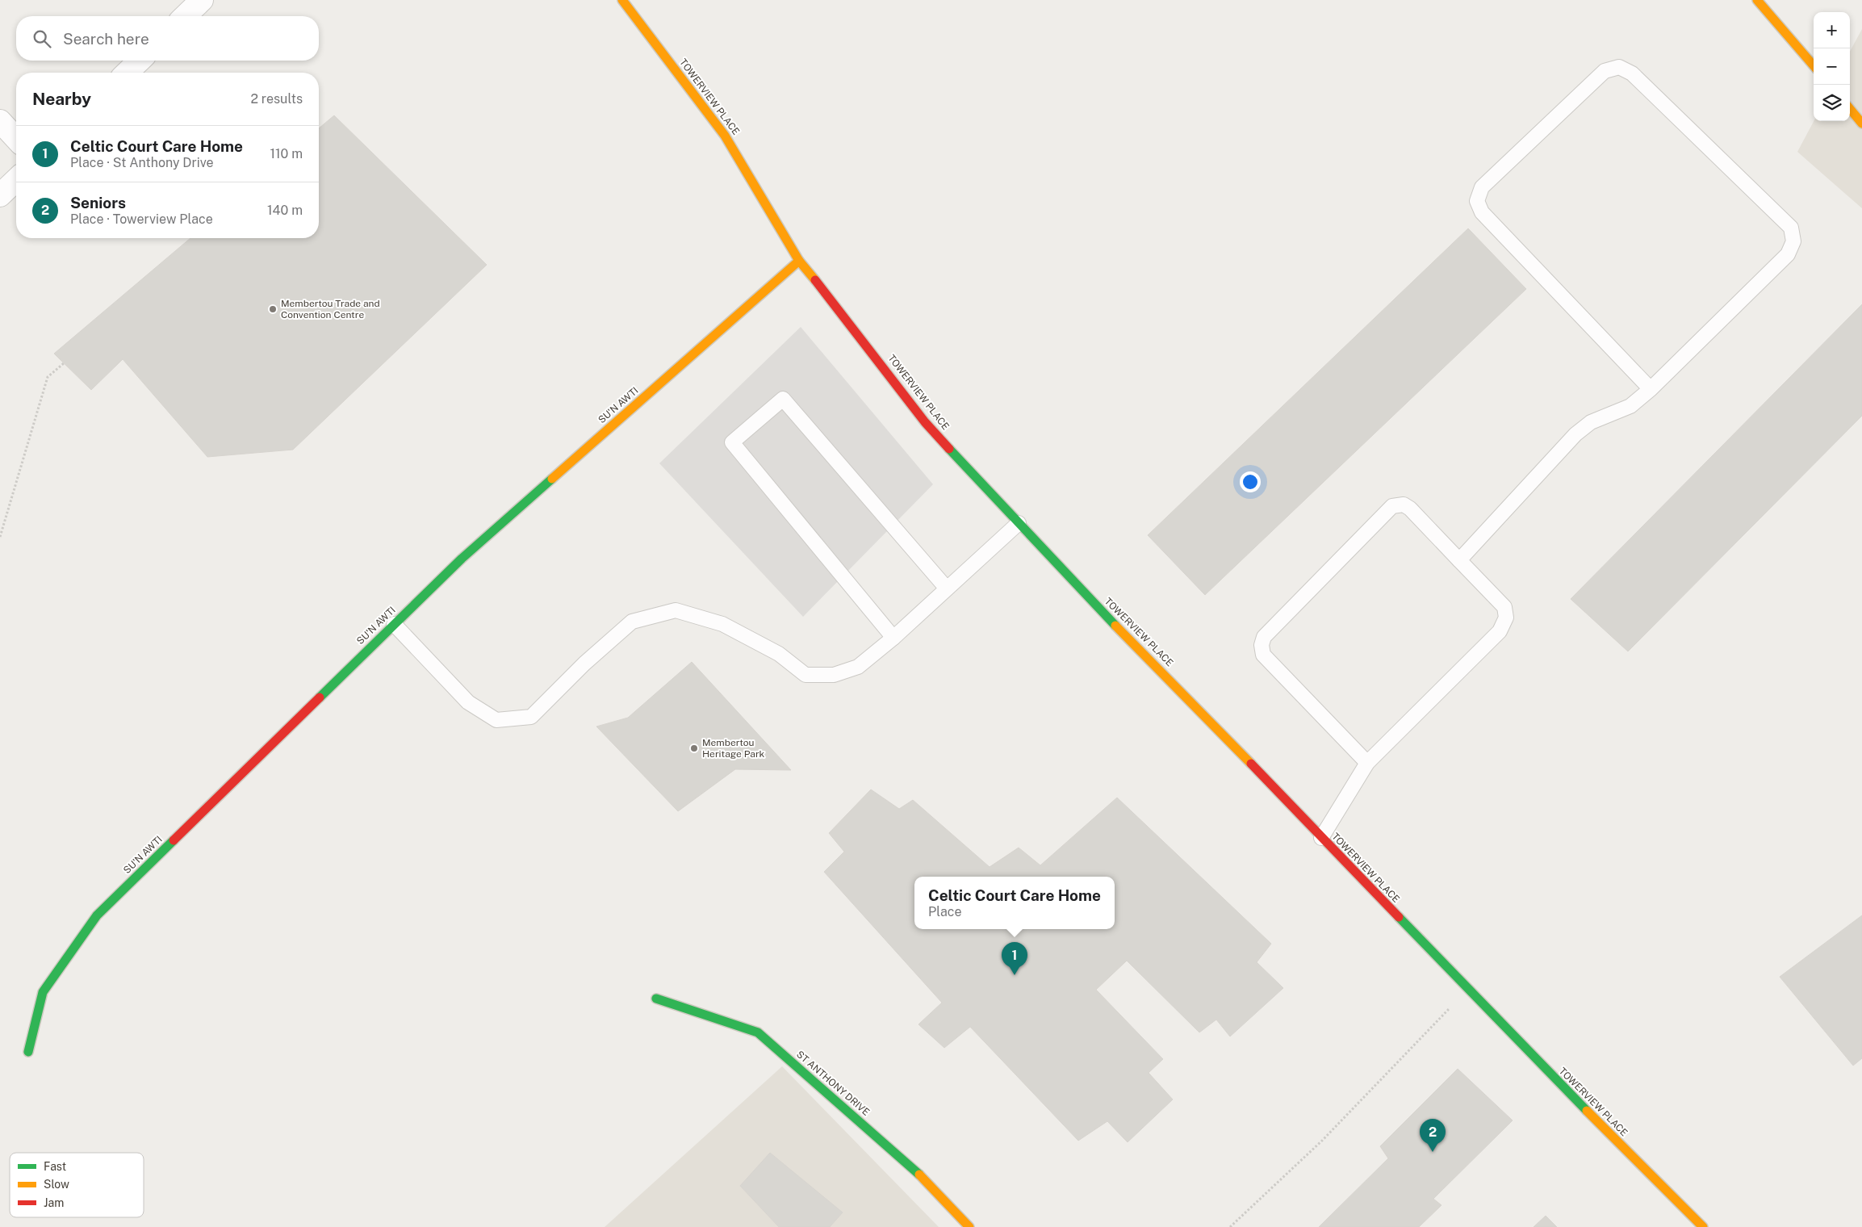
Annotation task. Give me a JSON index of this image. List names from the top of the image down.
{
  "streets": {
    "street": ["TOWERVIEW PLACE", "SU'N AWTI", "ST ANTHONY DRIVE"]
  },
  "crossings": [
    ["TOWERVIEW PLACE", "SU'N AWTI"]
  ],
  "places": ["Membertou Trade and Convention Centre", "Membertou Heritage Park"],
  "legend": ["Fast", "Slow", "Jam"],
  "page": {
    "map_buttons": ["+", "−"],
    "search": "Search here",
    "heading": ["Nearby", "2 results"],
    "list": [
      {
        "mark": "1",
        "name": "Celtic Court Care Home",
        "note": "Place · St Anthony Drive",
        "value": "110 m"
      },
      {
        "mark": "2",
        "name": "Seniors",
        "note": "Place · Towerview Place",
        "value": "140 m"
      }
    ],
    "popup": ["Celtic Court Care Home", "Place"],
    "pins": ["1", "2"]
  }
}
